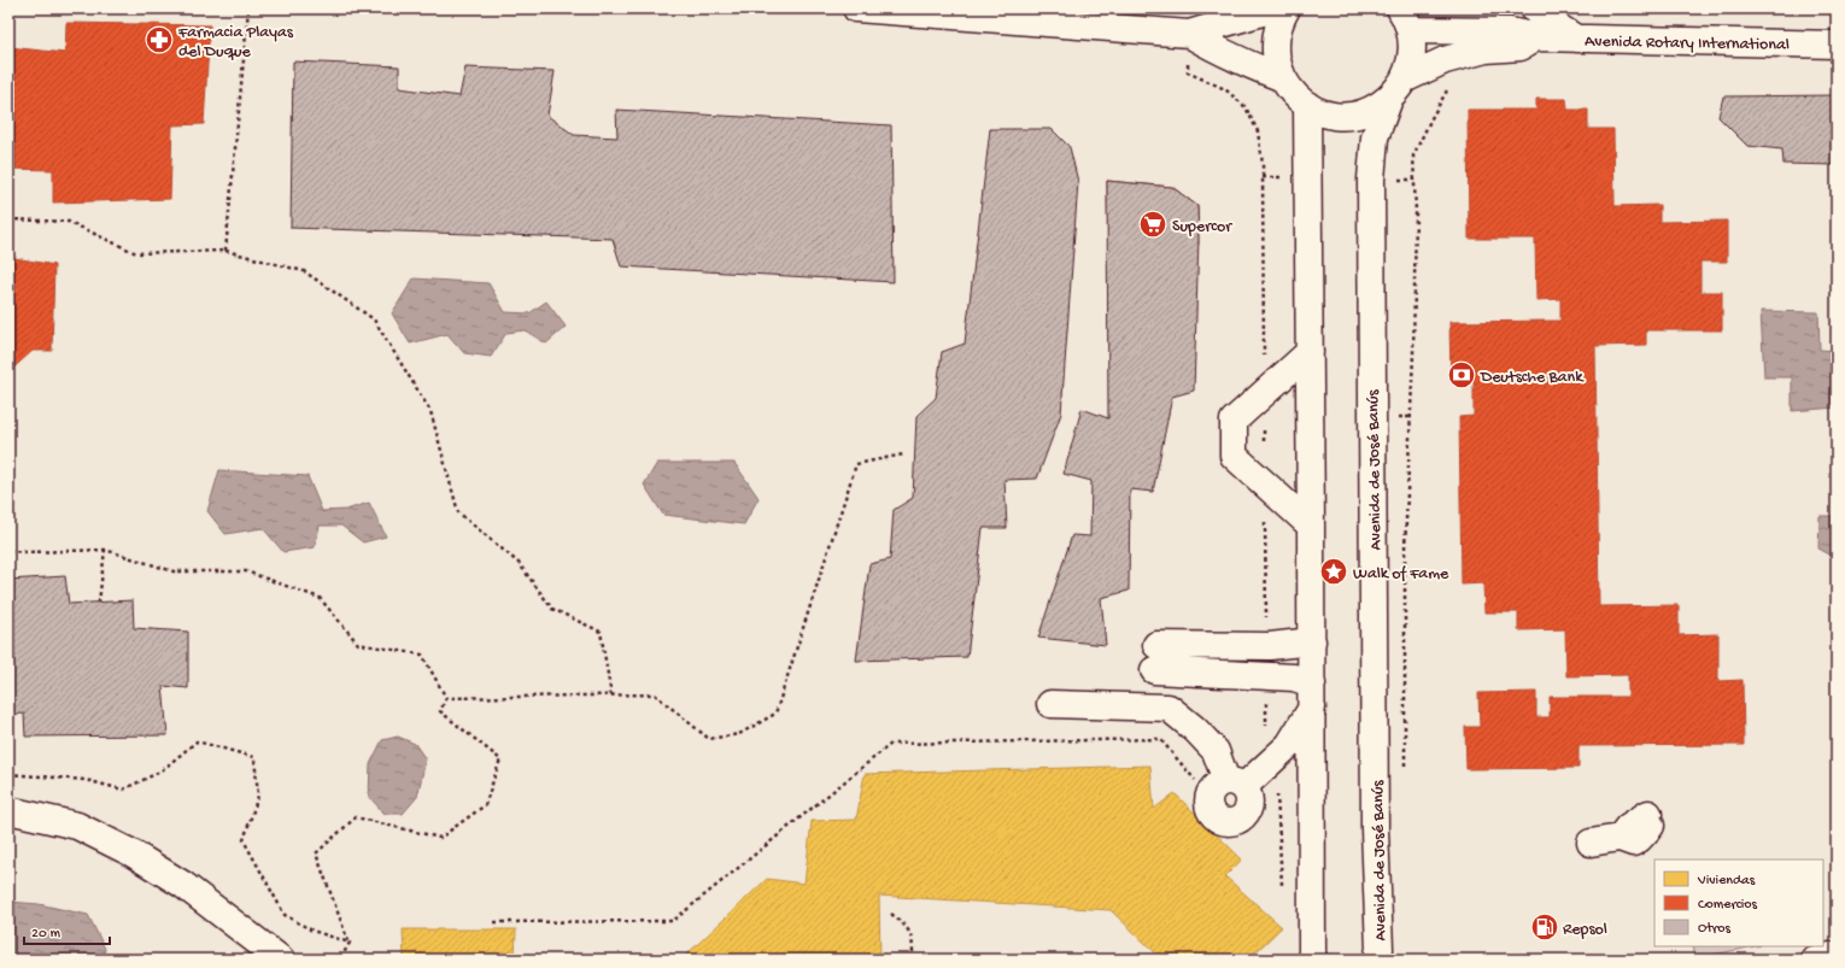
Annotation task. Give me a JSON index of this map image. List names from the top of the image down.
{
  "streets": {
    "street": ["Avenida Rotary International", "Avenida de José Banús"]
  },
  "crossings": [
    ["Avenida Rotary International", "Avenida de José Banús"]
  ],
  "places": {
    "pharmacy": ["Farmacia Playas del Duque"],
    "supermarket": ["Supercor"],
    "bank": ["Deutsche Bank"],
    "place": ["Walk of Fame"],
    "fuel station": ["Repsol"]
  },
  "legend": ["Viviendas", "Comercios", "Otros"],
  "scale_bar": "20 m"
}
